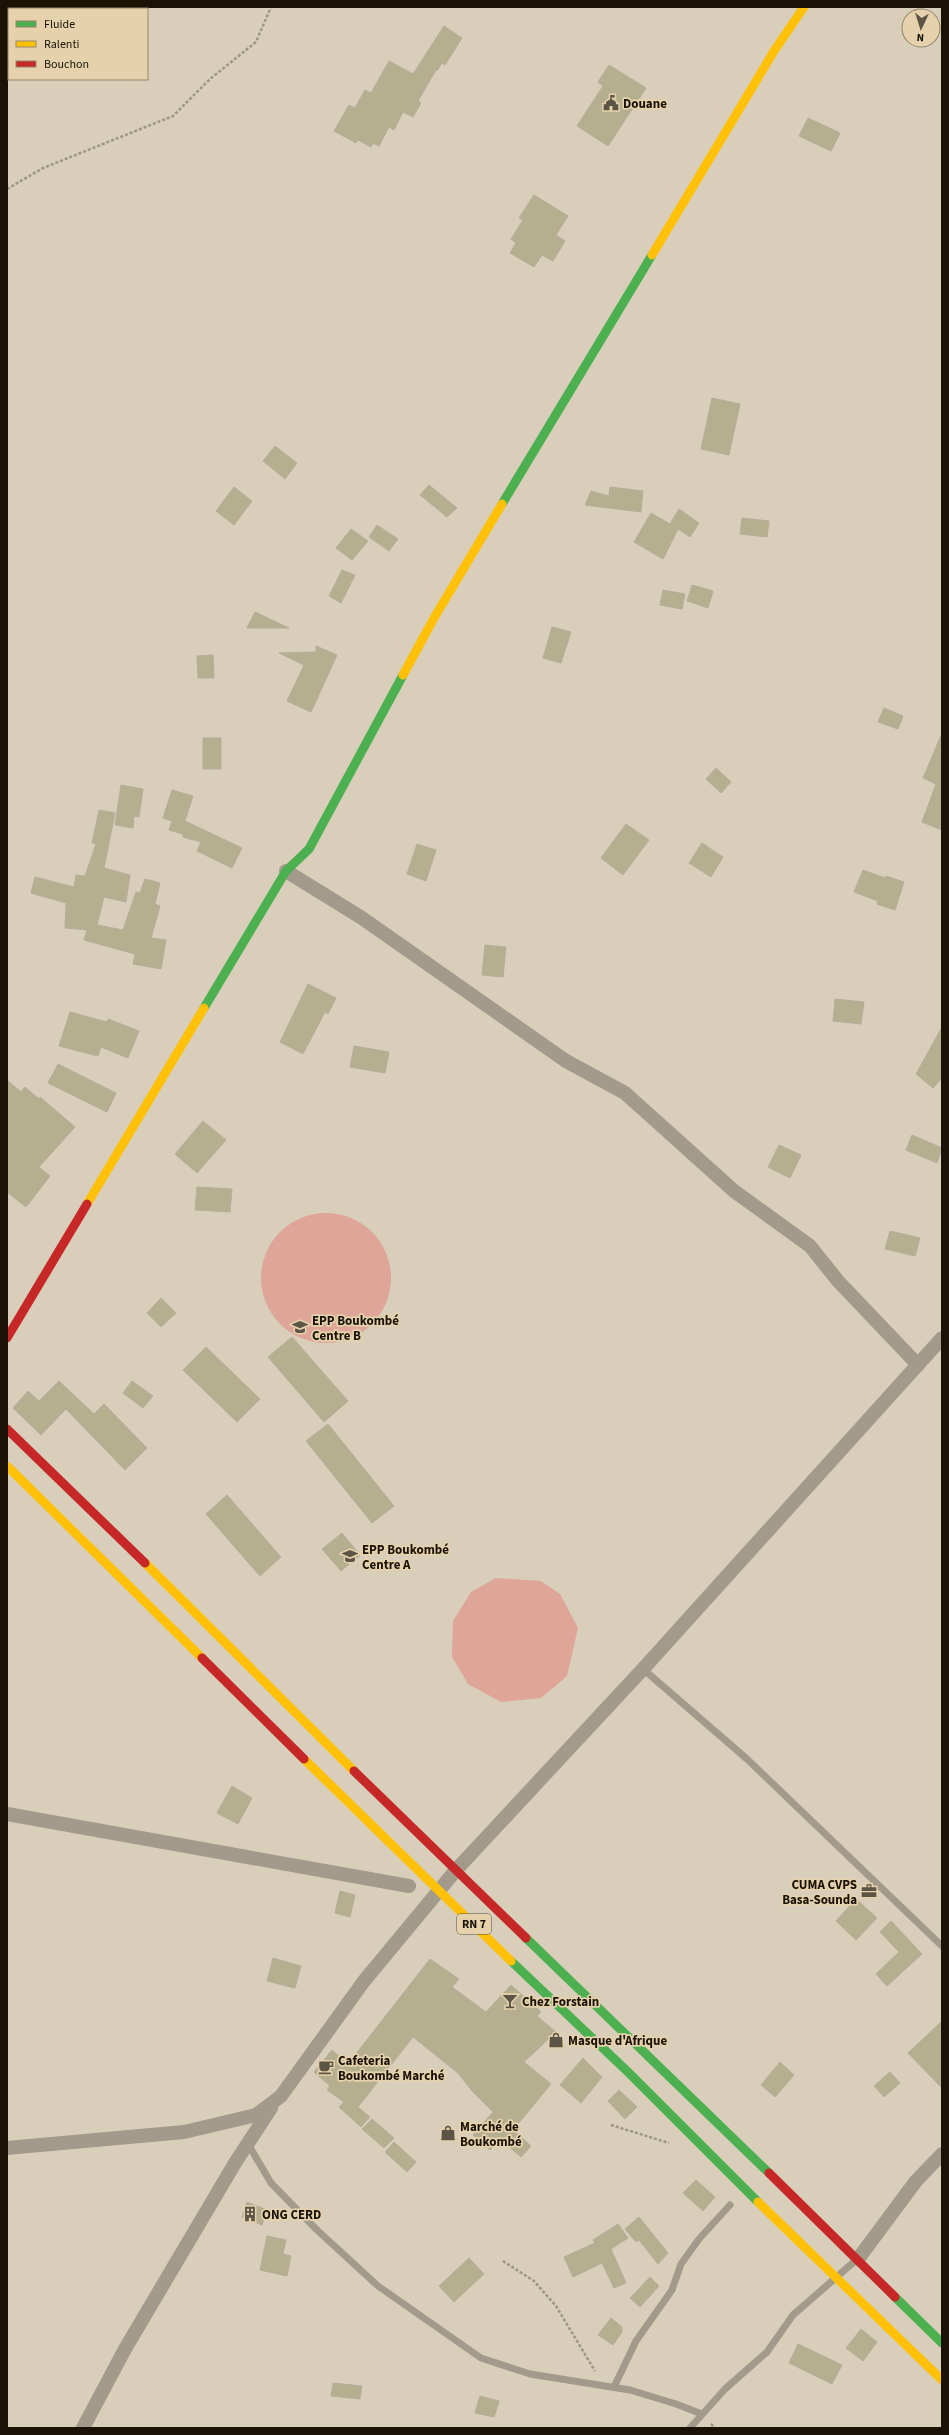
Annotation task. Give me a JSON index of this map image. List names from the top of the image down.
{
  "streets": {
    "main road": ["RN 7"]
  },
  "places": {
    "public building": ["Douane"],
    "school or university": ["EPP Boukombé Centre B", "EPP Boukombé Centre A"],
    "office": ["CUMA CVPS Basa-Sounda"],
    "bar": ["Chez Forstain"],
    "shop": ["Masque d'Afrique", "Marché de Boukombé"],
    "cafe": ["Cafeteria Boukombé Marché"],
    "building": ["ONG CERD"]
  },
  "legend": ["Fluide", "Ralenti", "Bouchon"],
  "north": "bottom"
}
